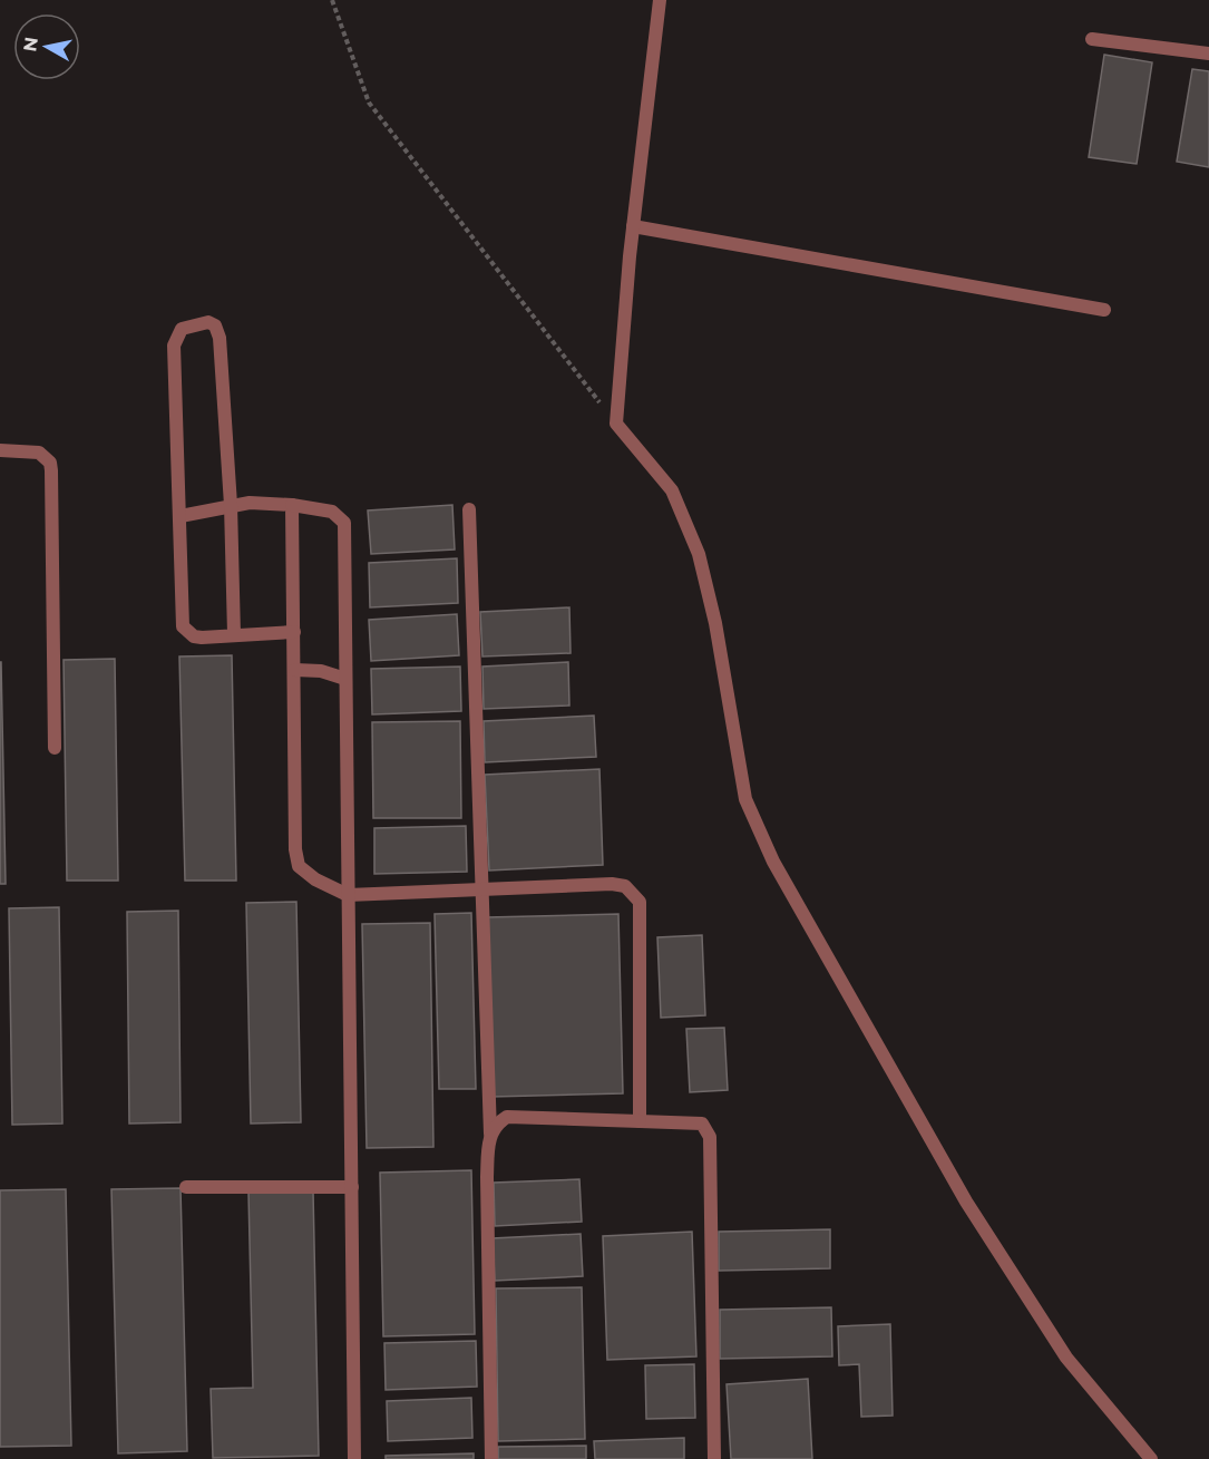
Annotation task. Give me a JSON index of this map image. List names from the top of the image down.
{
  "north": "left"
}
